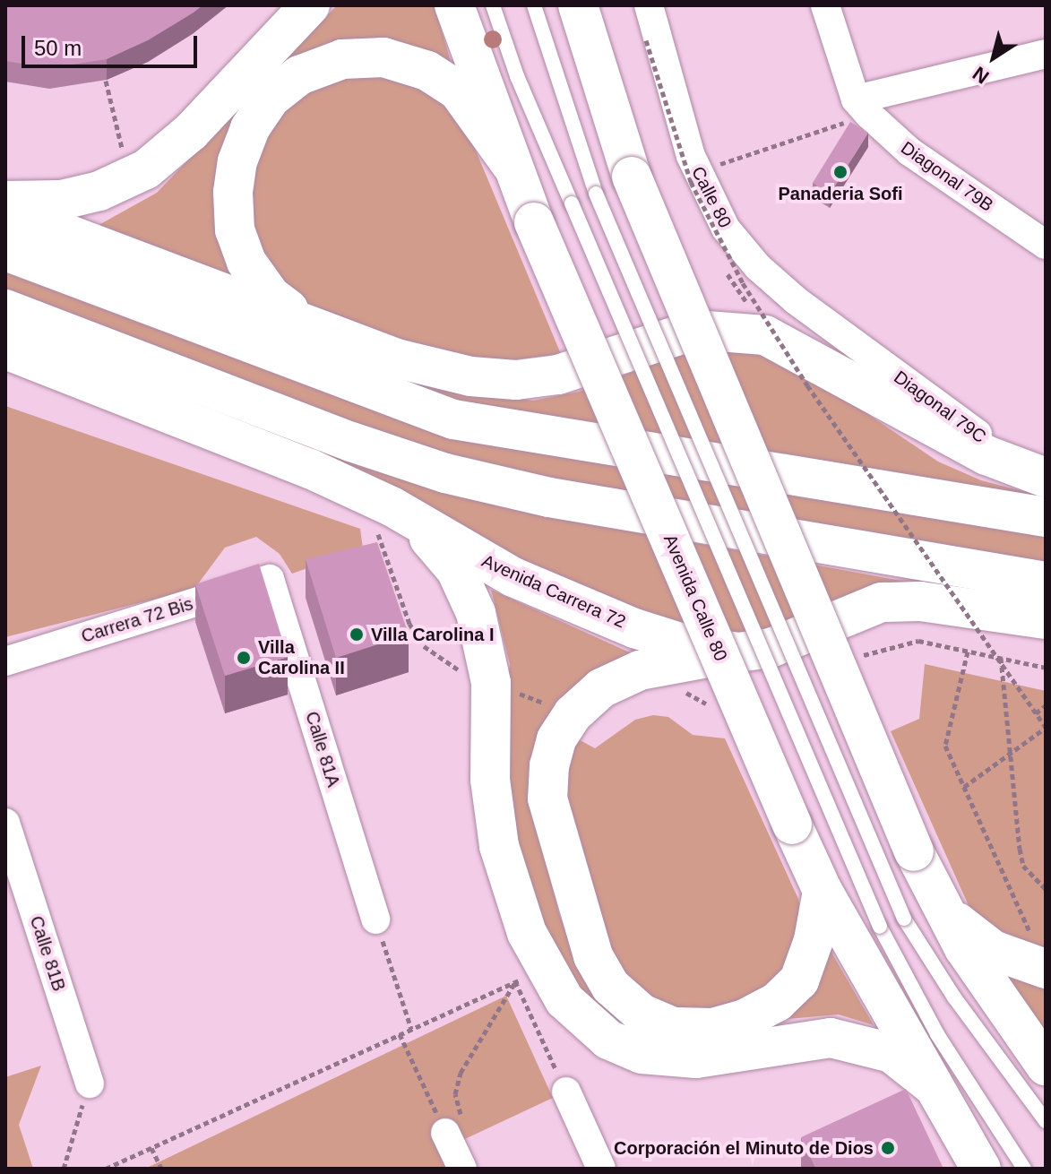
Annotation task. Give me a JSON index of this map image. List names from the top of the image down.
{
  "streets": {
    "highway": ["Avenida Carrera 72", "Avenida Calle 80"],
    "street": [
      "Diagonal 79B",
      "Calle 80",
      "Diagonal 79C",
      "Carrera 72 Bis",
      "Calle 81A",
      "Calle 81B"
    ]
  },
  "crossings": [
    ["Calle 80", "Diagonal 79C"],
    ["Carrera 72 Bis", "Calle 81A"]
  ],
  "places": [
    "Panaderia Sofi",
    "Villa Carolina I",
    "Villa Carolina II",
    "Corporación el Minuto de Dios"
  ],
  "scale_bar": "50 m",
  "north": "bottom left"
}
